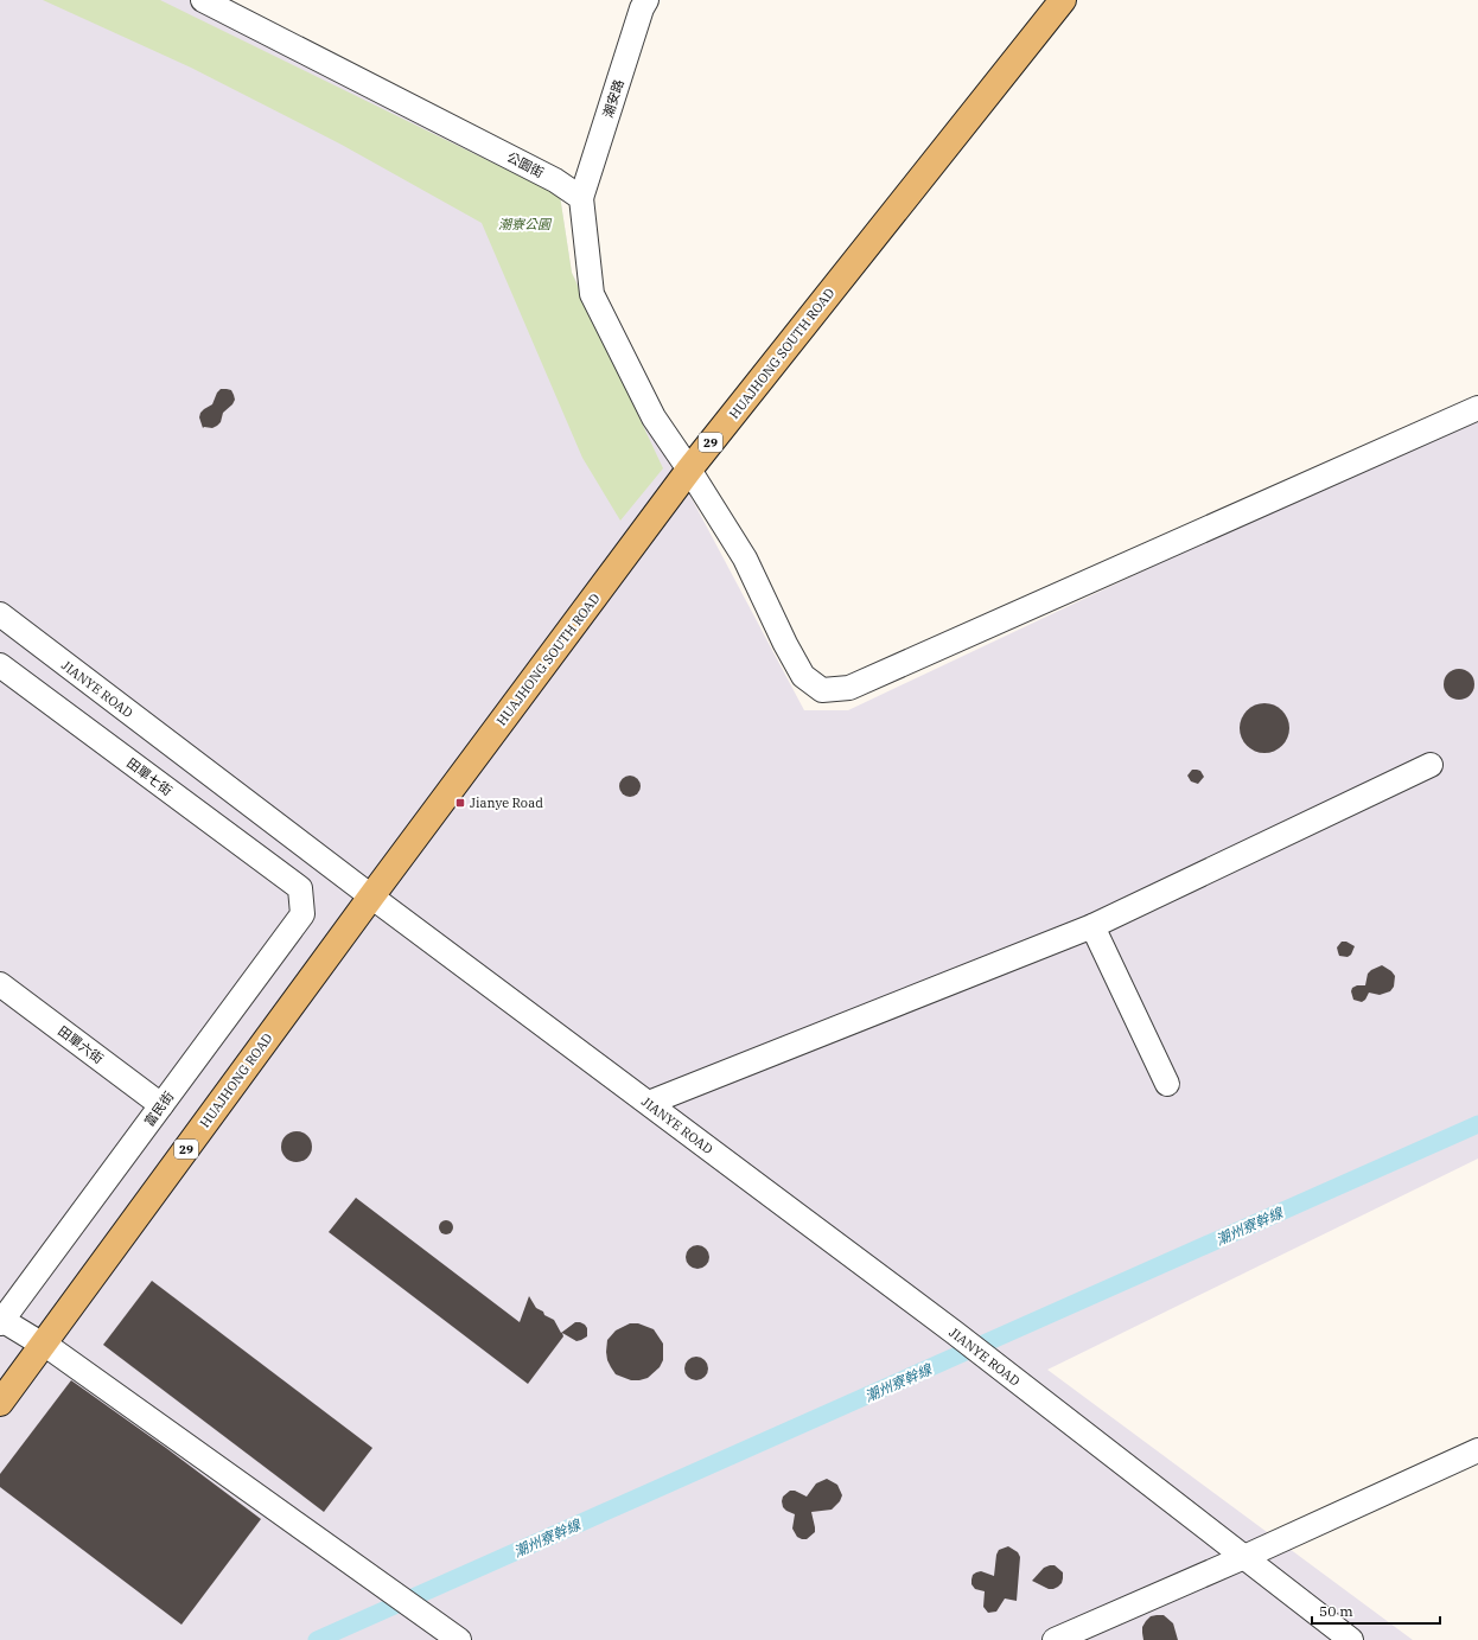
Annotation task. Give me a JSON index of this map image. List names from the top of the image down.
{
  "streets": {
    "main road": ["HUAJHONG SOUTH ROAD", "29", "HUAJHONG ROAD"],
    "street": [
      "潮安路",
      "公園街",
      "JIANYE ROAD",
      "田單七街",
      "田單六街",
      "富民街"
    ]
  },
  "crossings": [
    ["潮安路", "公園街"],
    ["HUAJHONG SOUTH ROAD", "JIANYE ROAD"],
    ["HUAJHONG SOUTH ROAD", "HUAJHONG ROAD"],
    ["JIANYE ROAD", "HUAJHONG ROAD"],
    ["田單七街", "富民街"],
    ["田單六街", "富民街"]
  ],
  "water": ["潮州寮幹線"],
  "parks": ["潮寮公園"],
  "places": {
    "transit": ["Jianye Road"]
  },
  "scale_bar": "50 m"
}
